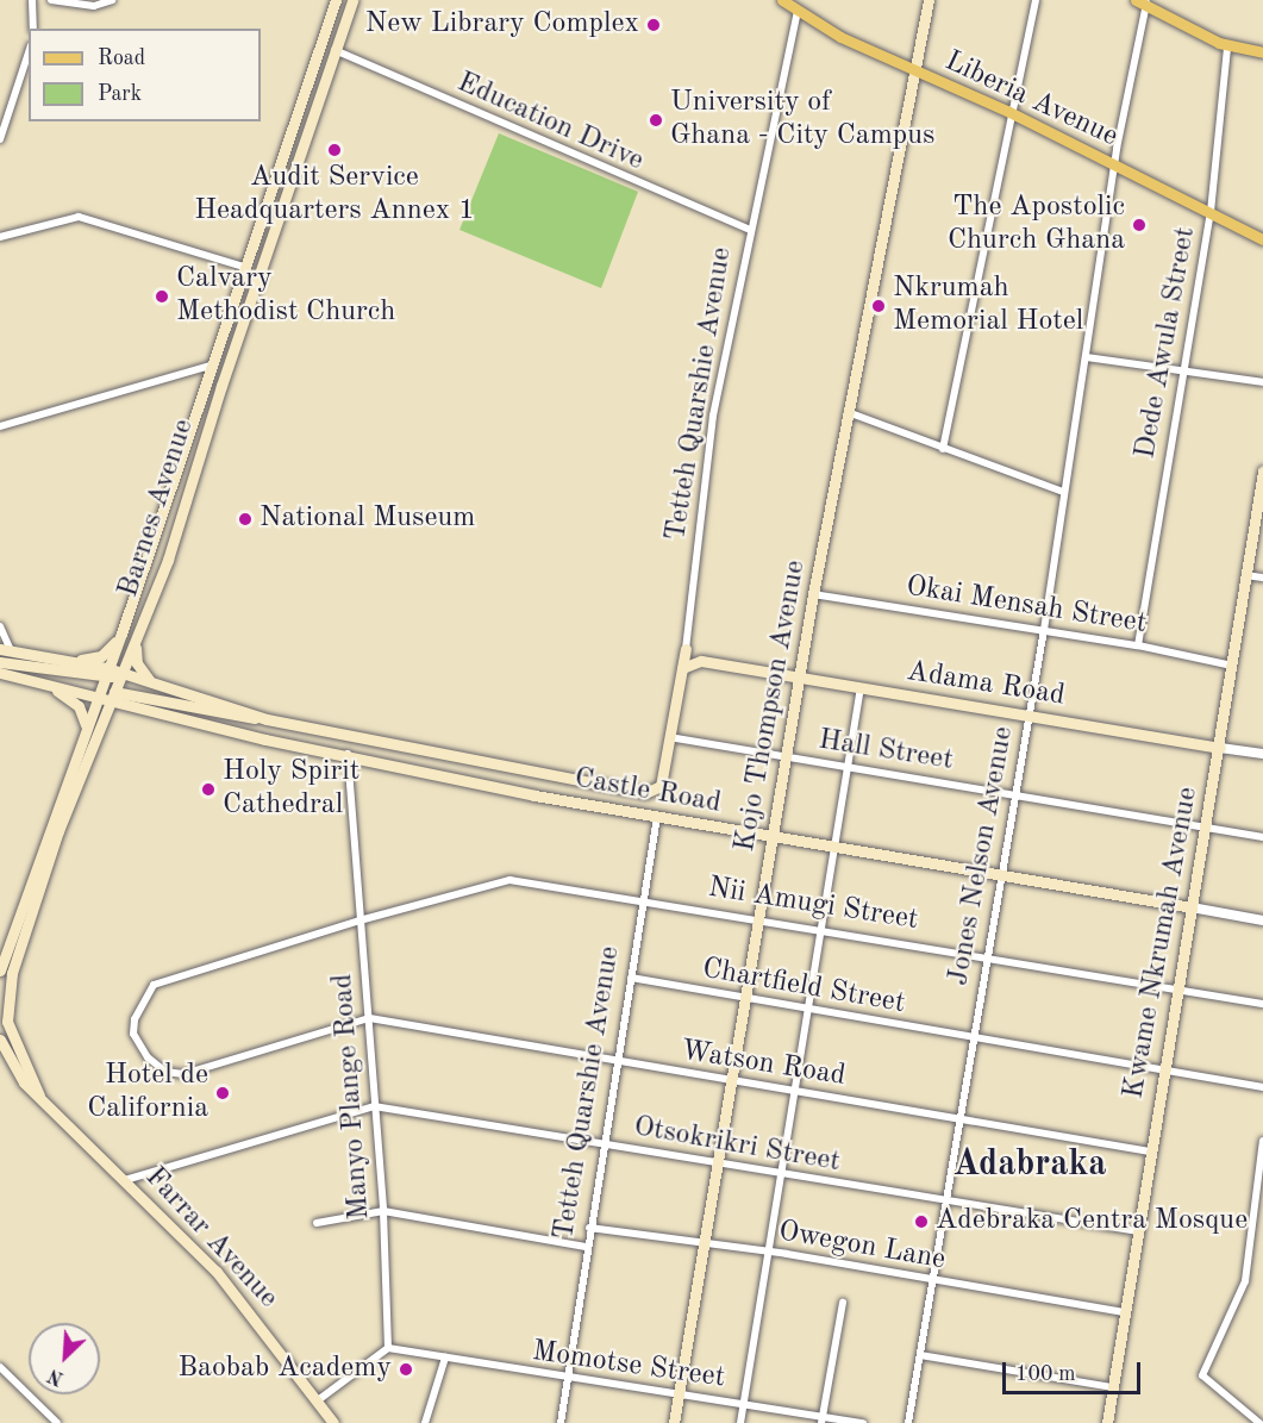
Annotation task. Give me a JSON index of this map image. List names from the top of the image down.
{
  "streets": {
    "main road": [
      "Liberia Avenue",
      "Tetteh Quarshie Avenue",
      "Barnes Avenue",
      "Adama Road",
      "Kojo Thompson Avenue",
      "Castle Road",
      "Kwame Nkrumah Avenue",
      "Farrar Avenue"
    ],
    "street": [
      "Education Drive",
      "Dede Awula Street",
      "Okai Mensah Street",
      "Hall Street",
      "Jones Nelson Avenue",
      "Nii Amugi Street",
      "Chartfield Street",
      "Watson Road",
      "Manyo Plange Road",
      "Otsokrikri Street",
      "Owegon Lane",
      "Momotse Street"
    ]
  },
  "crossings": [
    ["Liberia Avenue", "Dede Awula Street"],
    ["Liberia Avenue", "Tetteh Quarshie Avenue"],
    ["Liberia Avenue", "Kojo Thompson Avenue"],
    ["Liberia Avenue", "Jones Nelson Avenue"],
    ["Education Drive", "Tetteh Quarshie Avenue"],
    ["Education Drive", "Barnes Avenue"],
    ["Dede Awula Street", "Okai Mensah Street"],
    ["Tetteh Quarshie Avenue", "Adama Road"],
    ["Tetteh Quarshie Avenue", "Hall Street"],
    ["Tetteh Quarshie Avenue", "Castle Road"],
    ["Tetteh Quarshie Avenue", "Nii Amugi Street"],
    ["Tetteh Quarshie Avenue", "Chartfield Street"],
    ["Tetteh Quarshie Avenue", "Watson Road"],
    ["Tetteh Quarshie Avenue", "Otsokrikri Street"],
    ["Tetteh Quarshie Avenue", "Owegon Lane"],
    ["Tetteh Quarshie Avenue", "Momotse Street"],
    ["Barnes Avenue", "Castle Road"],
    ["Barnes Avenue", "Farrar Avenue"],
    ["Okai Mensah Street", "Kojo Thompson Avenue"],
    ["Okai Mensah Street", "Jones Nelson Avenue"],
    ["Okai Mensah Street", "Kwame Nkrumah Avenue"],
    ["Adama Road", "Kojo Thompson Avenue"],
    ["Adama Road", "Jones Nelson Avenue"],
    ["Adama Road", "Kwame Nkrumah Avenue"],
    ["Kojo Thompson Avenue", "Hall Street"],
    ["Kojo Thompson Avenue", "Castle Road"],
    ["Kojo Thompson Avenue", "Nii Amugi Street"],
    ["Kojo Thompson Avenue", "Chartfield Street"],
    ["Kojo Thompson Avenue", "Watson Road"],
    ["Kojo Thompson Avenue", "Otsokrikri Street"],
    ["Kojo Thompson Avenue", "Owegon Lane"],
    ["Kojo Thompson Avenue", "Momotse Street"],
    ["Hall Street", "Jones Nelson Avenue"],
    ["Hall Street", "Kwame Nkrumah Avenue"],
    ["Castle Road", "Jones Nelson Avenue"],
    ["Castle Road", "Kwame Nkrumah Avenue"],
    ["Castle Road", "Manyo Plange Road"],
    ["Jones Nelson Avenue", "Nii Amugi Street"],
    ["Jones Nelson Avenue", "Chartfield Street"],
    ["Jones Nelson Avenue", "Watson Road"],
    ["Jones Nelson Avenue", "Otsokrikri Street"],
    ["Jones Nelson Avenue", "Owegon Lane"],
    ["Nii Amugi Street", "Kwame Nkrumah Avenue"],
    ["Nii Amugi Street", "Watson Road"],
    ["Nii Amugi Street", "Manyo Plange Road"],
    ["Kwame Nkrumah Avenue", "Chartfield Street"],
    ["Kwame Nkrumah Avenue", "Watson Road"],
    ["Kwame Nkrumah Avenue", "Otsokrikri Street"],
    ["Kwame Nkrumah Avenue", "Owegon Lane"],
    ["Watson Road", "Manyo Plange Road"],
    ["Manyo Plange Road", "Otsokrikri Street"],
    ["Manyo Plange Road", "Momotse Street"],
    ["Otsokrikri Street", "Farrar Avenue"]
  ],
  "districts": ["Adabraka"],
  "places": [
    "New Library Complex",
    "University of Ghana - City Campus",
    "Audit Service Headquarters Annex 1",
    "The Apostolic Church Ghana",
    "Calvary Methodist Church",
    "Nkrumah Memorial Hotel",
    "National Museum",
    "Holy Spirit Cathedral",
    "Hotel de California",
    "Adebraka Centra Mosque",
    "Baobab Academy"
  ],
  "legend": ["Road", "Park"],
  "scale_bar": "100 m",
  "north": "bottom left"
}
